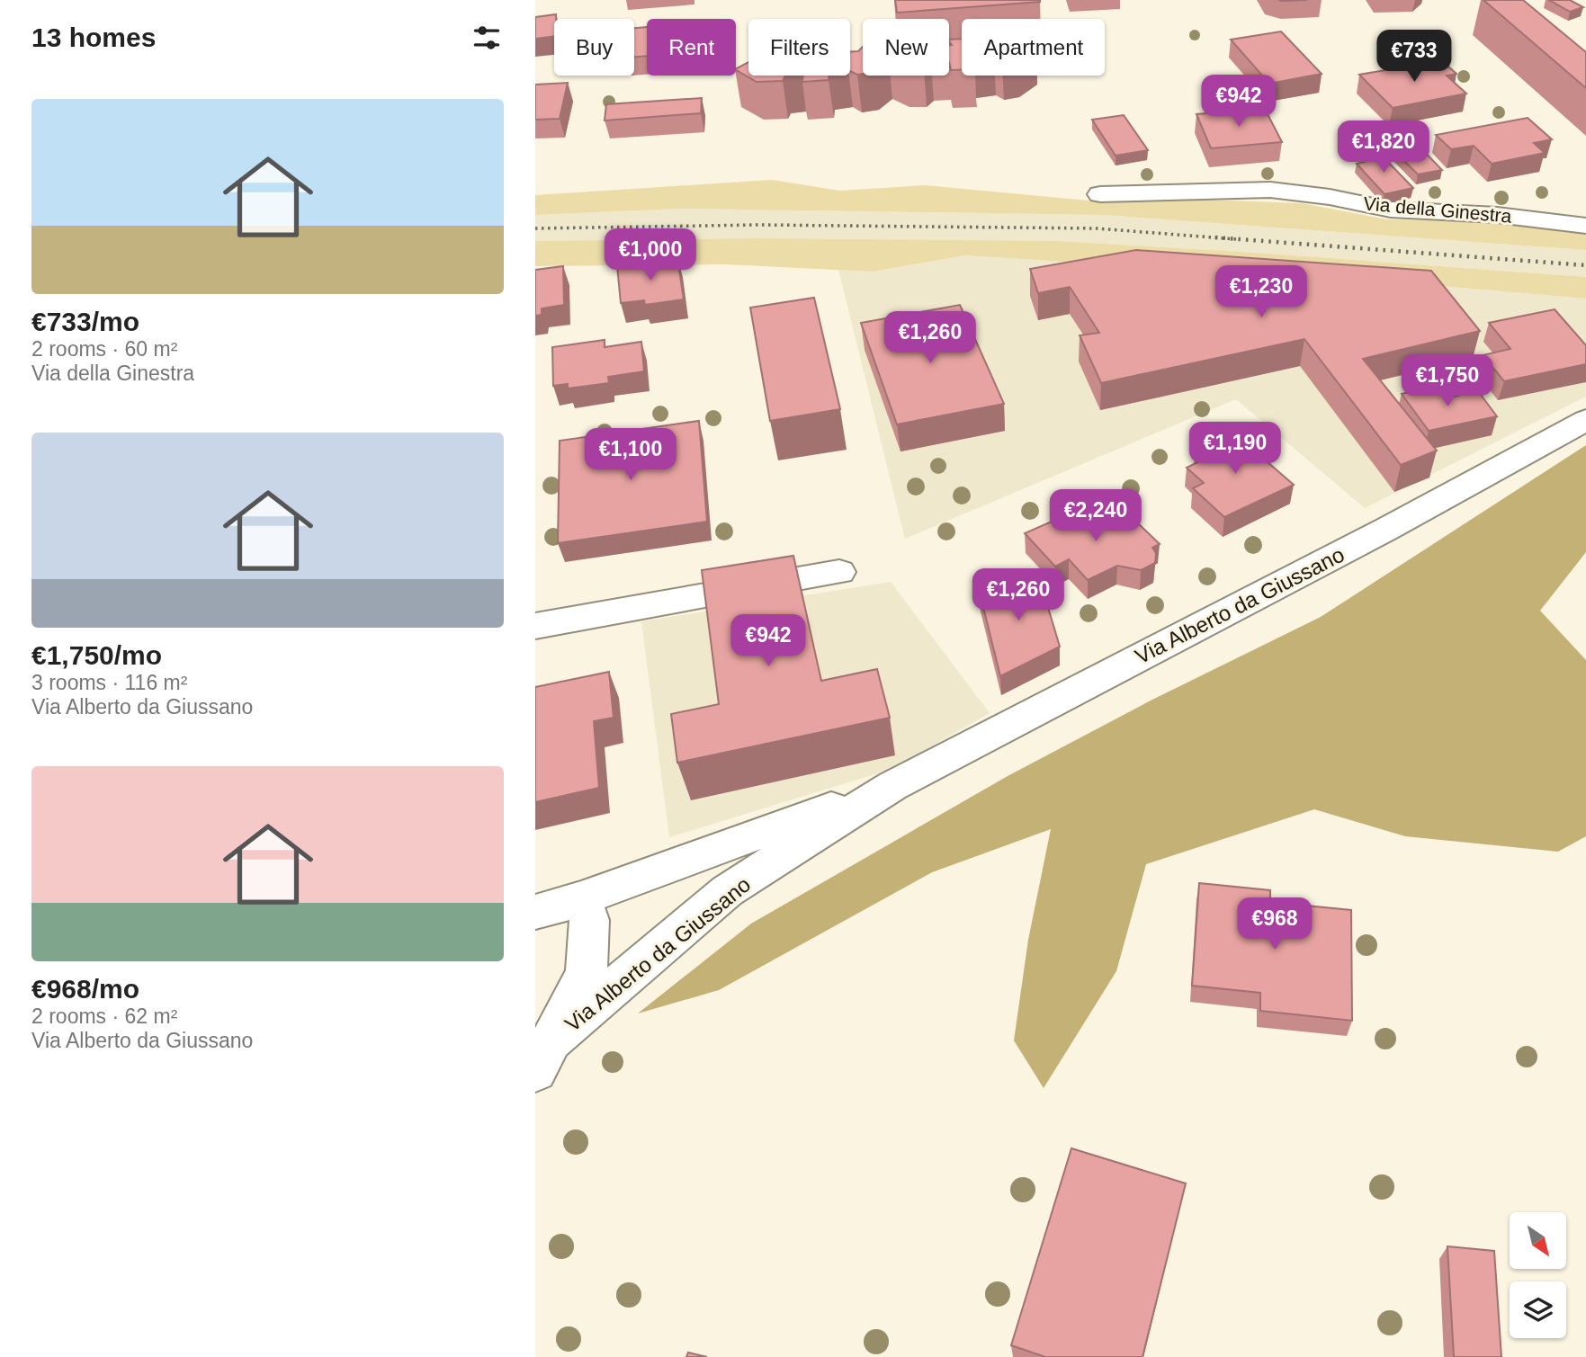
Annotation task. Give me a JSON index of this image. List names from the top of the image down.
{
  "streets": {
    "street": ["Via della Ginestra", "Via Alberto da Giussano"]
  },
  "north": "bottom right",
  "page": {
    "heading": "13 homes",
    "chip": [
      "Buy",
      "Rent",
      "Filters",
      "New",
      "Apartment"
    ],
    "price": [
      "€733",
      "€942",
      "€1,820",
      "€1,000",
      "€1,230",
      "€1,260",
      "€1,750",
      "€1,190",
      "€1,100",
      "€2,240",
      "€1,260",
      "€942",
      "€968"
    ],
    "list": [
      {
        "name": "€733/mo",
        "note": "2 rooms · 60 m² · Via della Ginestra"
      },
      {
        "name": "€1,750/mo",
        "note": "3 rooms · 116 m² · Via Alberto da Giussano"
      },
      {
        "name": "€968/mo",
        "note": "2 rooms · 62 m² · Via Alberto da Giussano"
      }
    ]
  }
}
